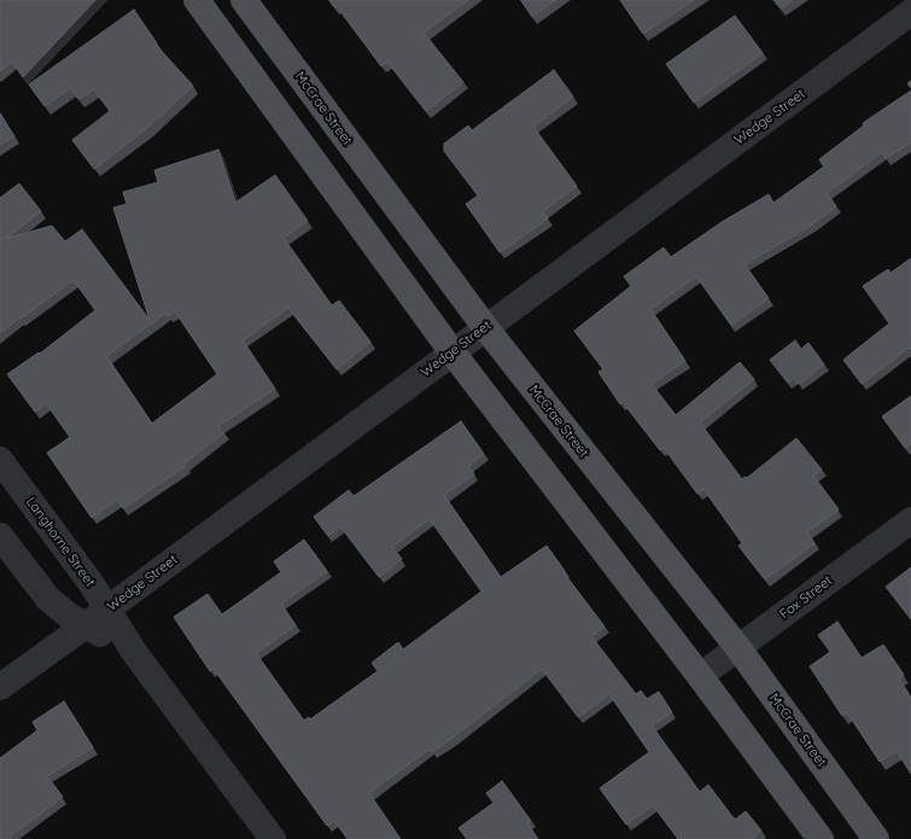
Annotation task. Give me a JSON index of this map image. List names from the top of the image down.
{
  "streets": {
    "main road": ["McCrae Street"],
    "street": ["Wedge Street", "Langhorne Street", "Fox Street"]
  },
  "crossings": [
    ["McCrae Street", "Wedge Street"],
    ["McCrae Street", "Fox Street"],
    ["Wedge Street", "Langhorne Street"]
  ]
}
